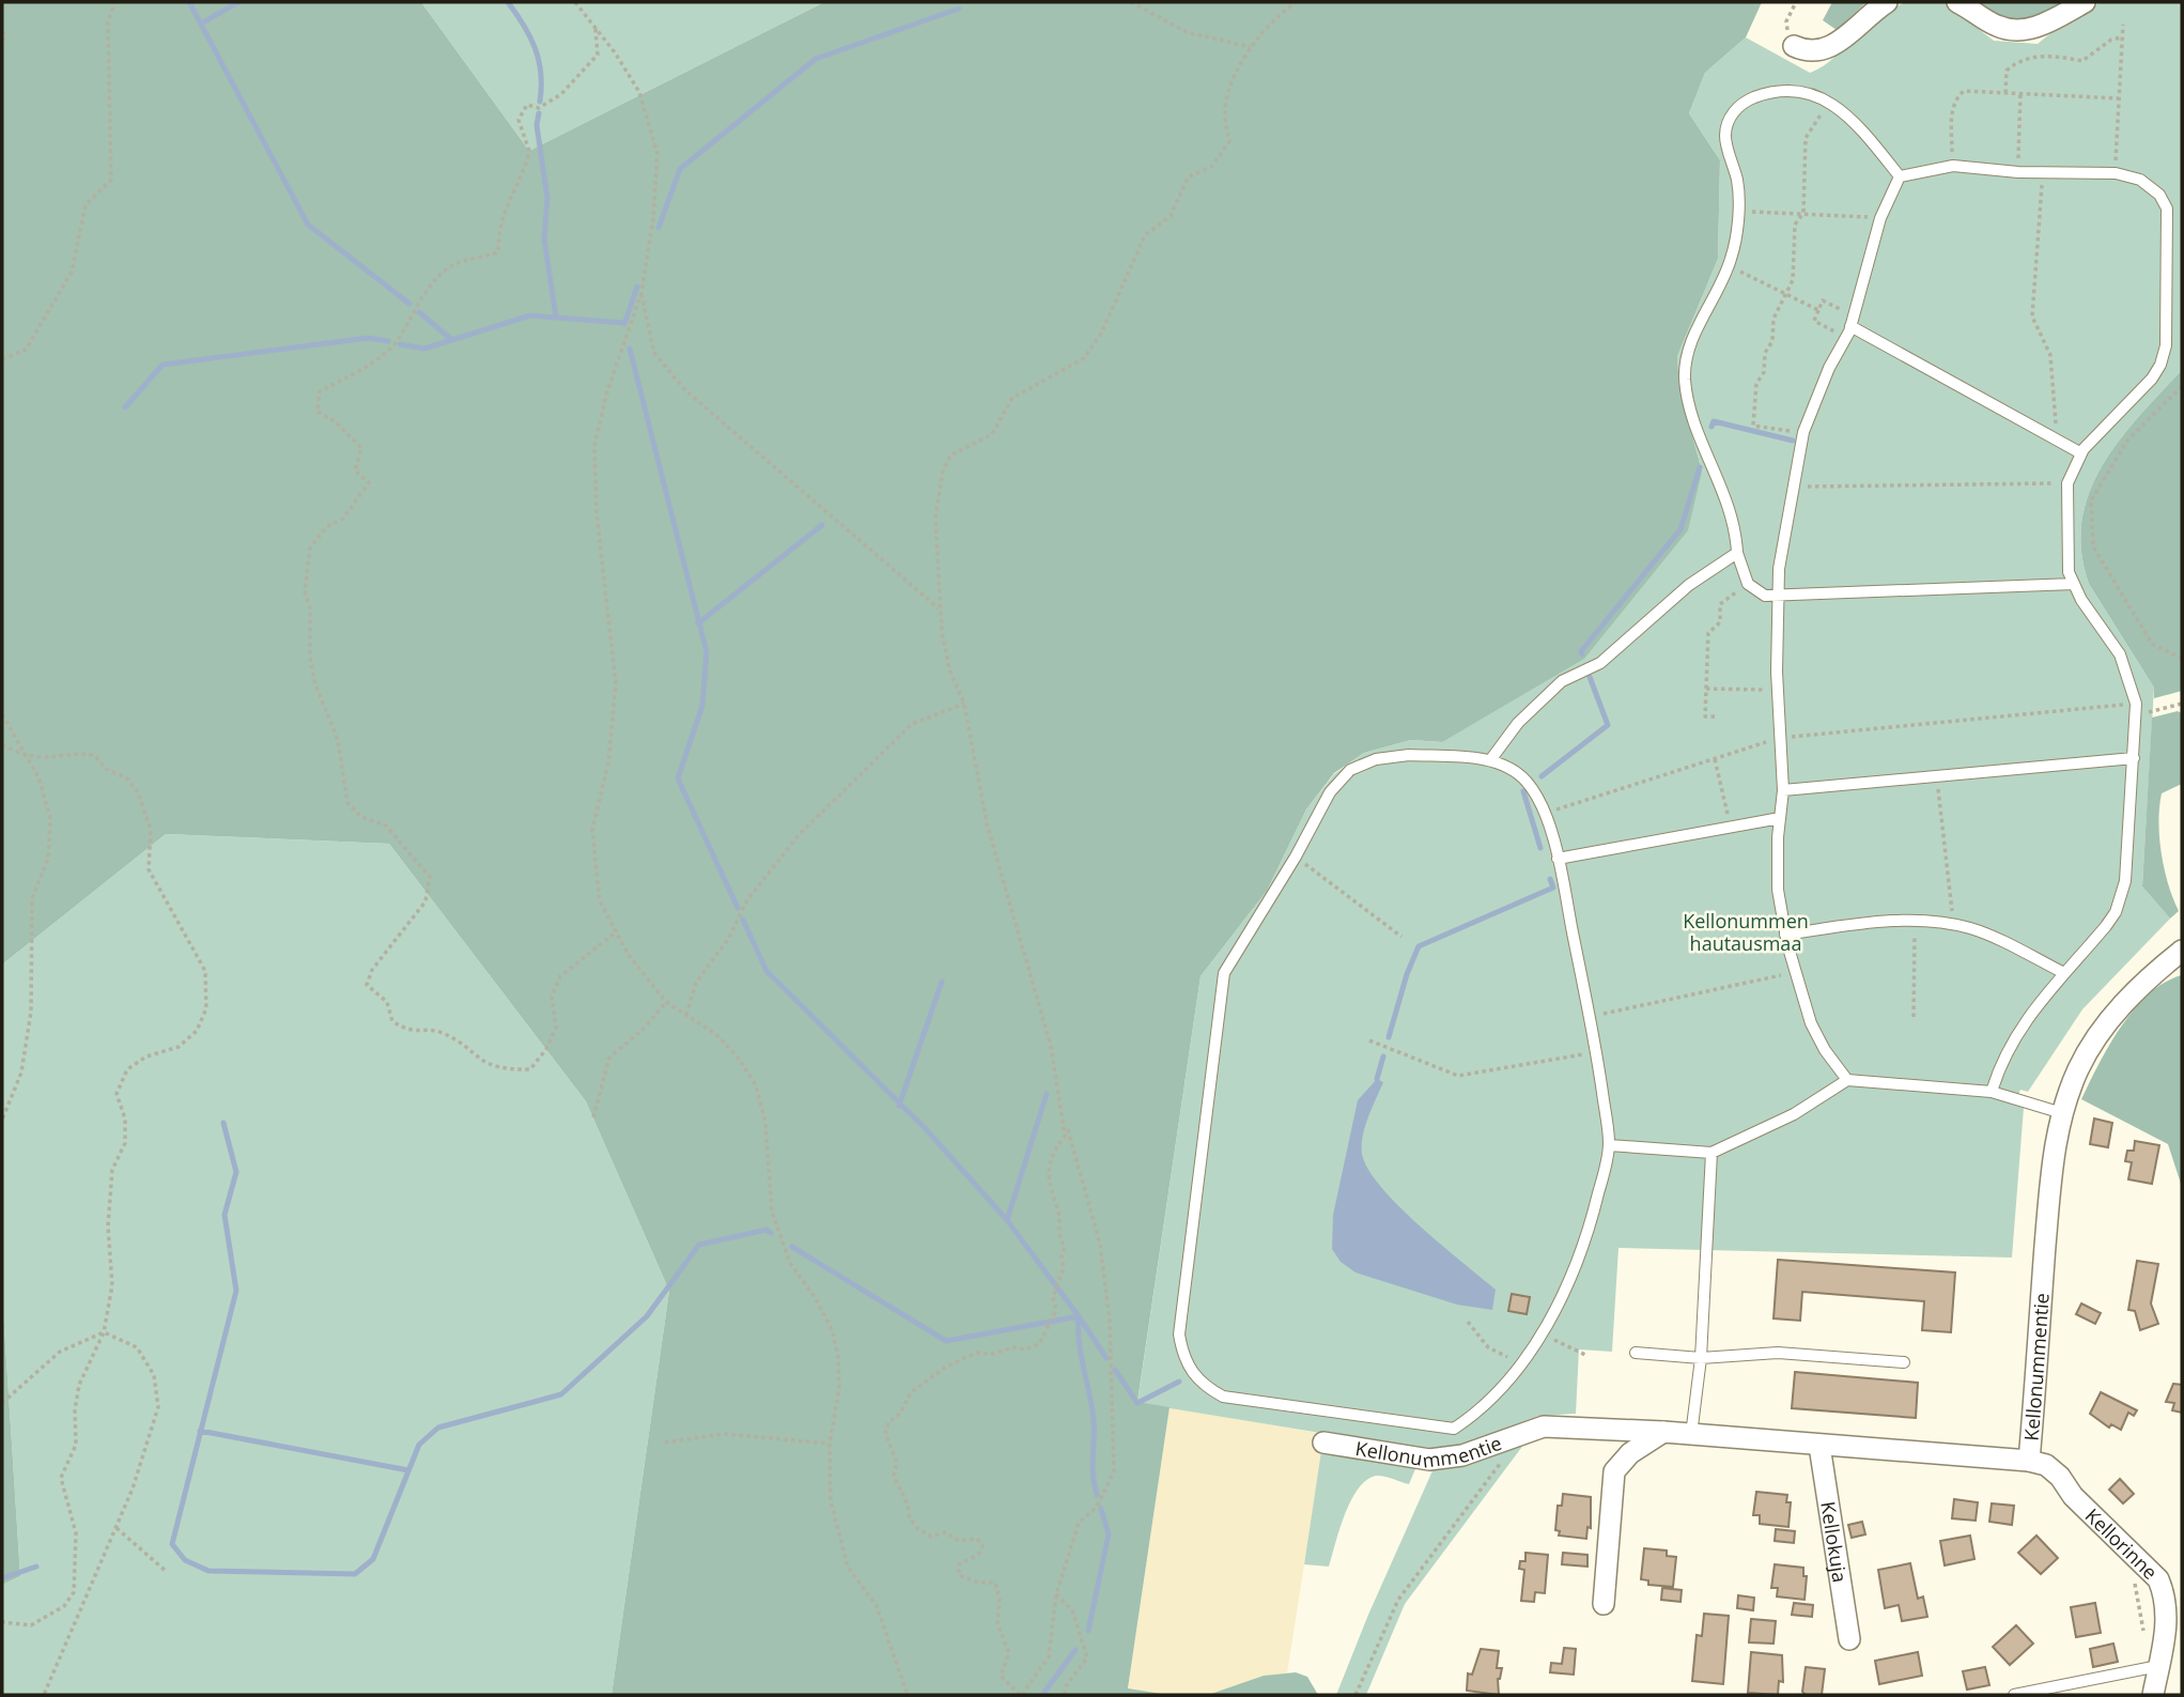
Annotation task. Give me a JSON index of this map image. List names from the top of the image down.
{
  "streets": {
    "street": ["Kellonummentie", "Kellokuja", "Kellorinne"]
  },
  "crossings": [
    ["Kellonummentie", "Kellokuja"],
    ["Kellonummentie", "Kellorinne"]
  ],
  "parks": ["Kellonummen hautausmaa"]
}
